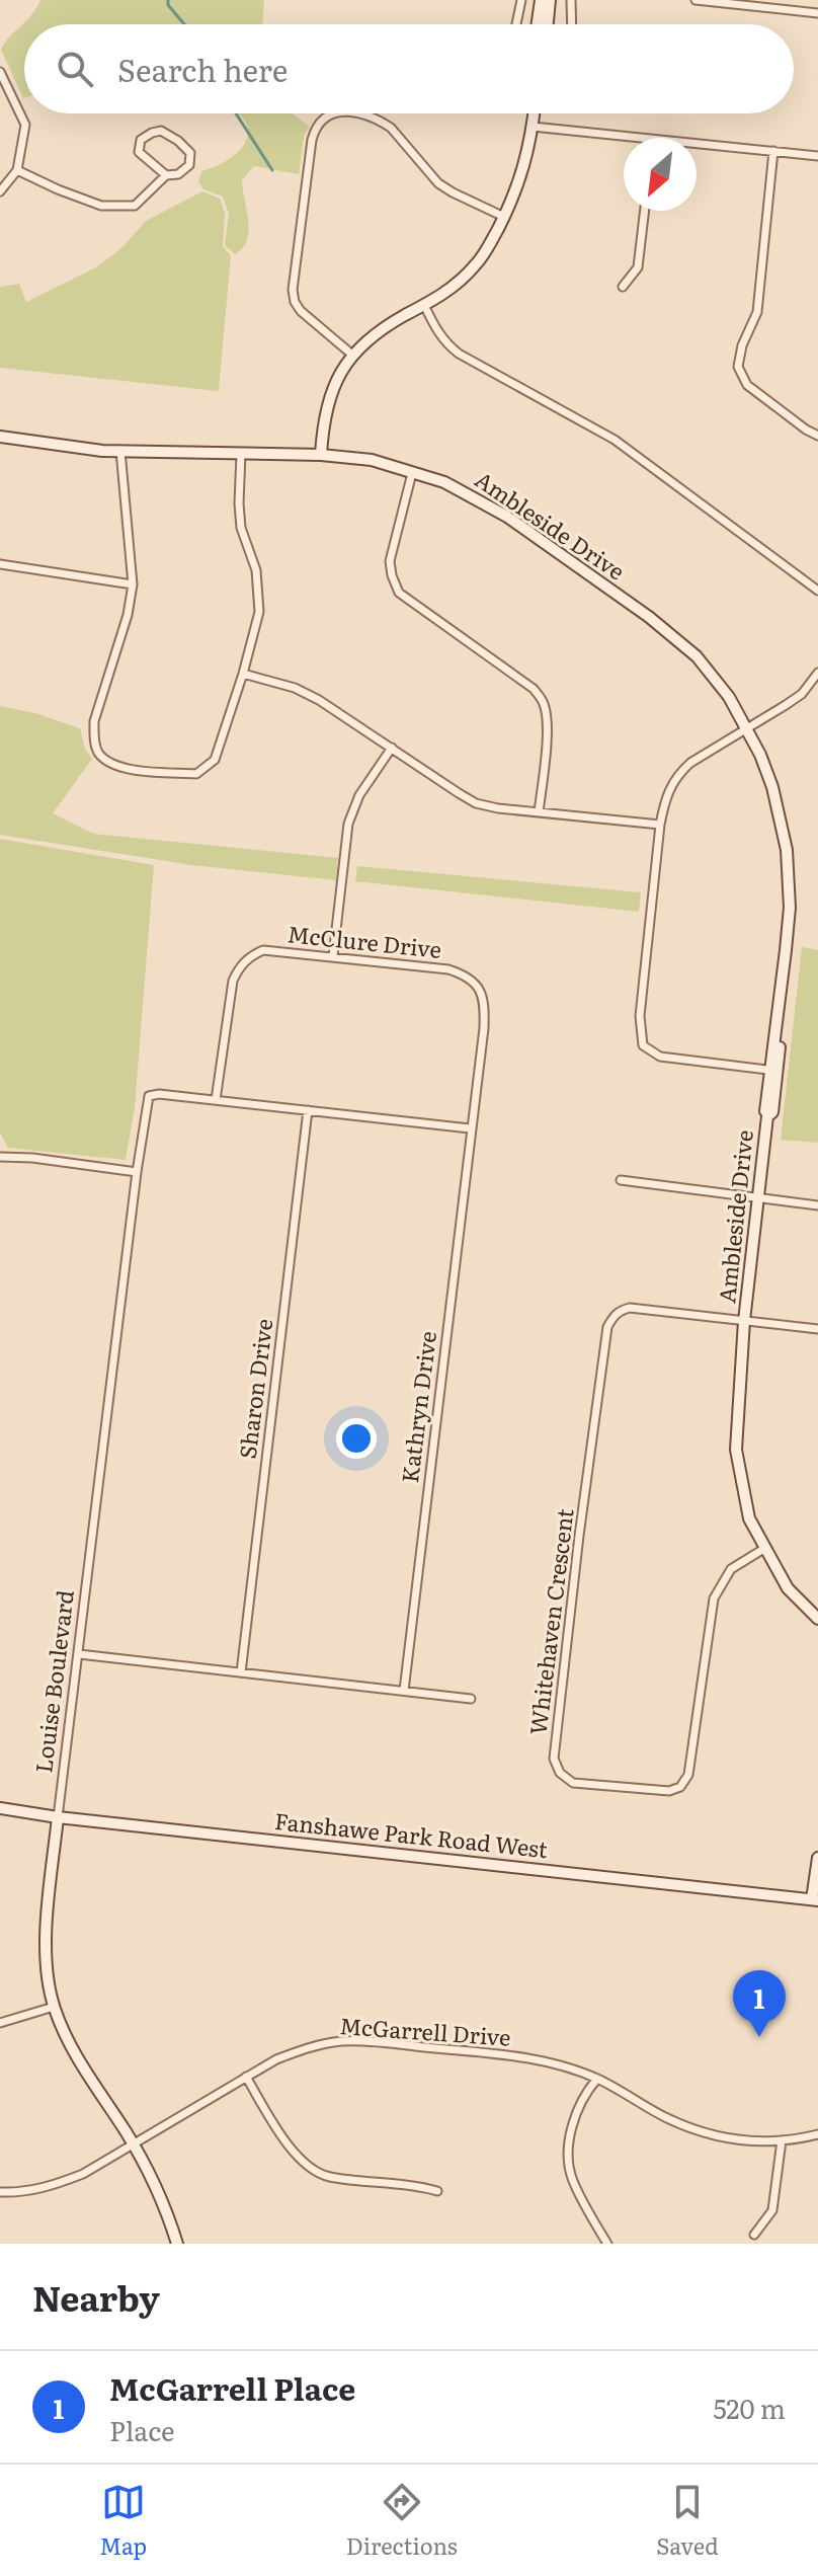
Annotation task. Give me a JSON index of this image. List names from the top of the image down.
{
  "streets": {
    "street": [
      "Ambleside Drive",
      "McClure Drive",
      "Sharon Drive",
      "Kathryn Drive",
      "Whitehaven Crescent",
      "Louise Boulevard",
      "Fanshawe Park Road West",
      "McGarrell Drive"
    ]
  },
  "crossings": [
    ["Ambleside Drive", "Whitehaven Crescent"],
    ["McClure Drive", "Kathryn Drive"],
    ["McClure Drive", "Louise Boulevard"],
    ["Louise Boulevard", "Fanshawe Park Road West"],
    ["Louise Boulevard", "McGarrell Drive"]
  ],
  "north": "bottom left",
  "page": {
    "search": "Search here",
    "pins": "1",
    "heading": "Nearby",
    "list": [
      {
        "mark": "1",
        "name": "McGarrell Place",
        "note": "Place",
        "value": "520 m"
      }
    ],
    "nav": ["Map", "Directions", "Saved"]
  }
}
